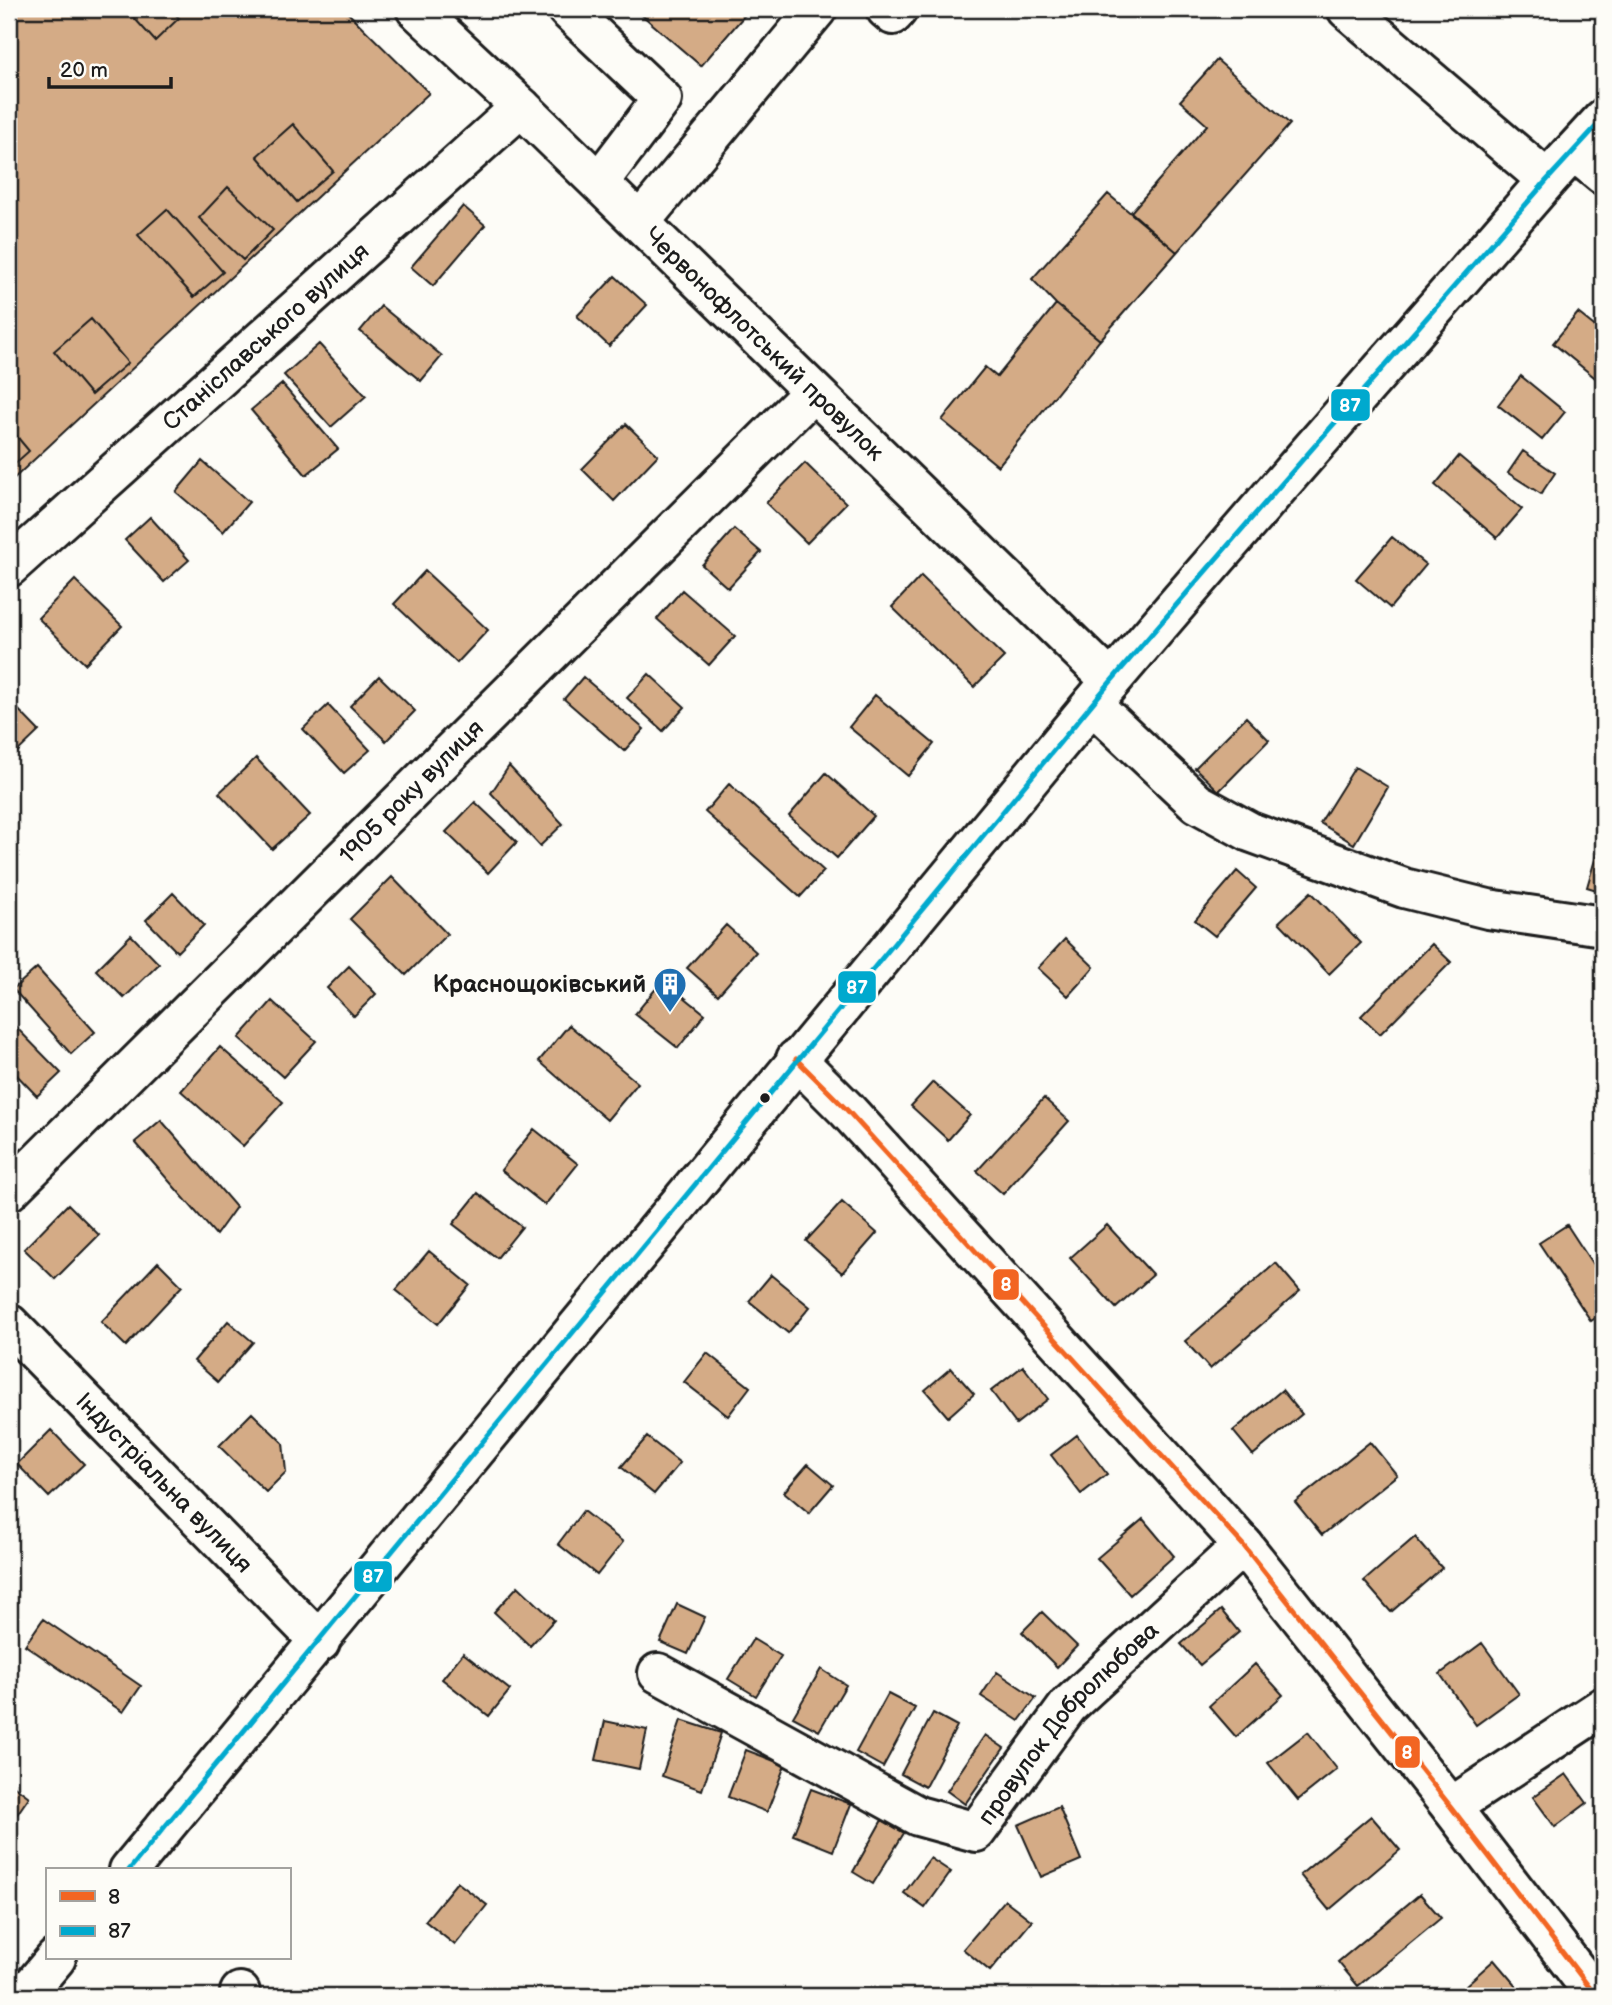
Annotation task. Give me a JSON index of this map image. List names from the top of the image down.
{
  "streets": {
    "street": [
      "Станіславського вулиця",
      "Червонофлотський провулок",
      "1905 року вулиця",
      "Індустріальна вулиця",
      "провулок Добролюбова"
    ]
  },
  "crossings": [
    ["Станіславського вулиця", "Червонофлотський провулок"],
    ["Червонофлотський провулок", "1905 року вулиця"]
  ],
  "places": {
    "building": ["Краснощоківський"]
  },
  "lines": ["transit line 87", "transit line 8"],
  "legend": ["8", "87"],
  "scale_bar": "20 m"
}
